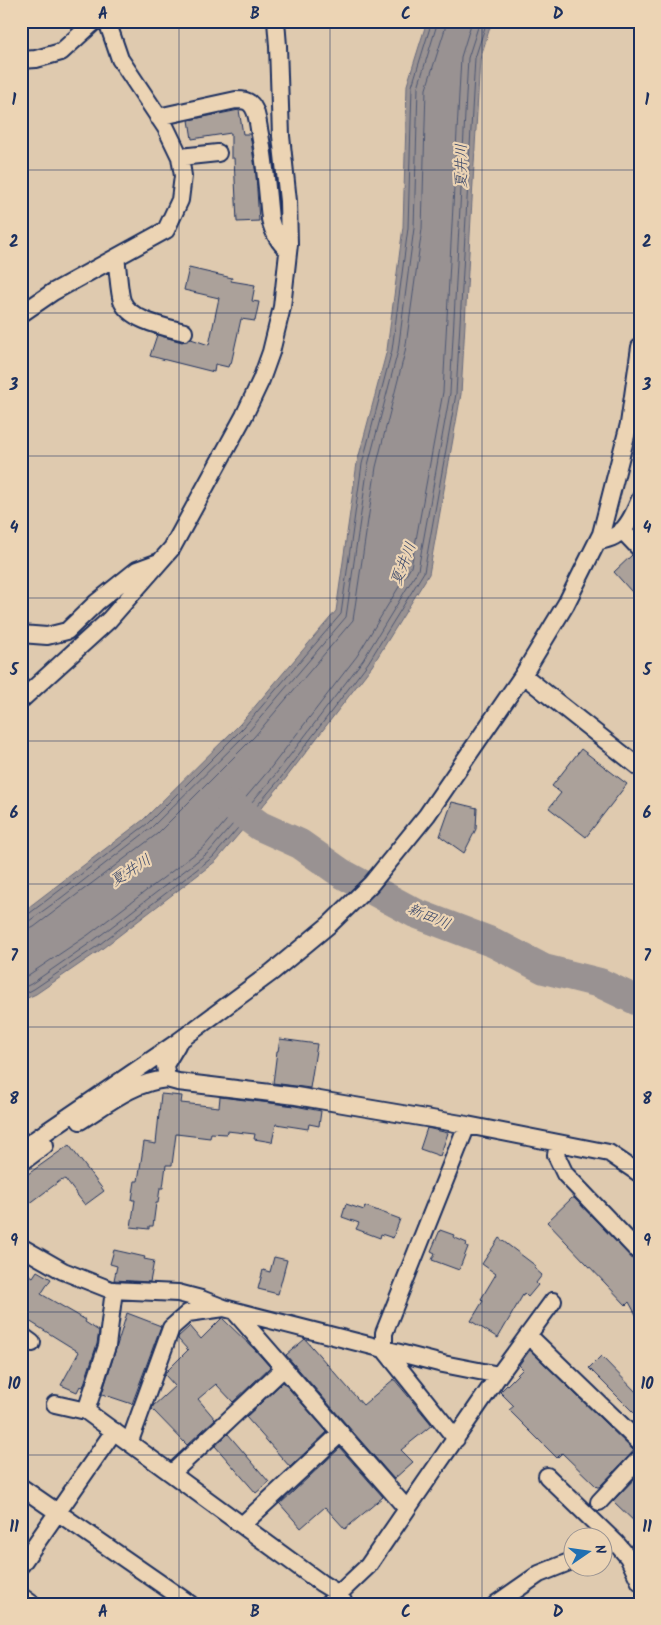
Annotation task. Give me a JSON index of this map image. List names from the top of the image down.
{
  "water": ["夏井川", "新田川"],
  "north": "right",
  "grid": {
    "columns": [
      "A",
      "B",
      "C",
      "D"
    ],
    "rows": [
      "1",
      "2",
      "3",
      "4",
      "5",
      "6",
      "7",
      "8",
      "9",
      "10",
      "11"
    ]
  }
}
